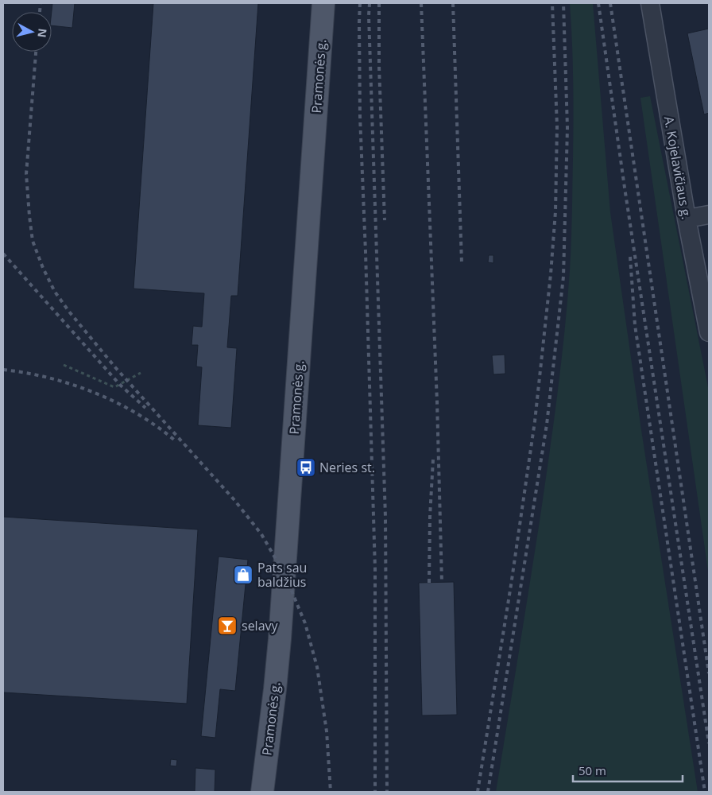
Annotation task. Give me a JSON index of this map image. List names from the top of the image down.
{
  "streets": {
    "main road": ["Pramonės g."],
    "street": ["A. Kojelavičiaus g."]
  },
  "places": {
    "bus stop": ["Neries st."],
    "shop": ["Pats sau baldžius"],
    "bar": ["selavy"]
  },
  "scale_bar": "50 m",
  "north": "right"
}
